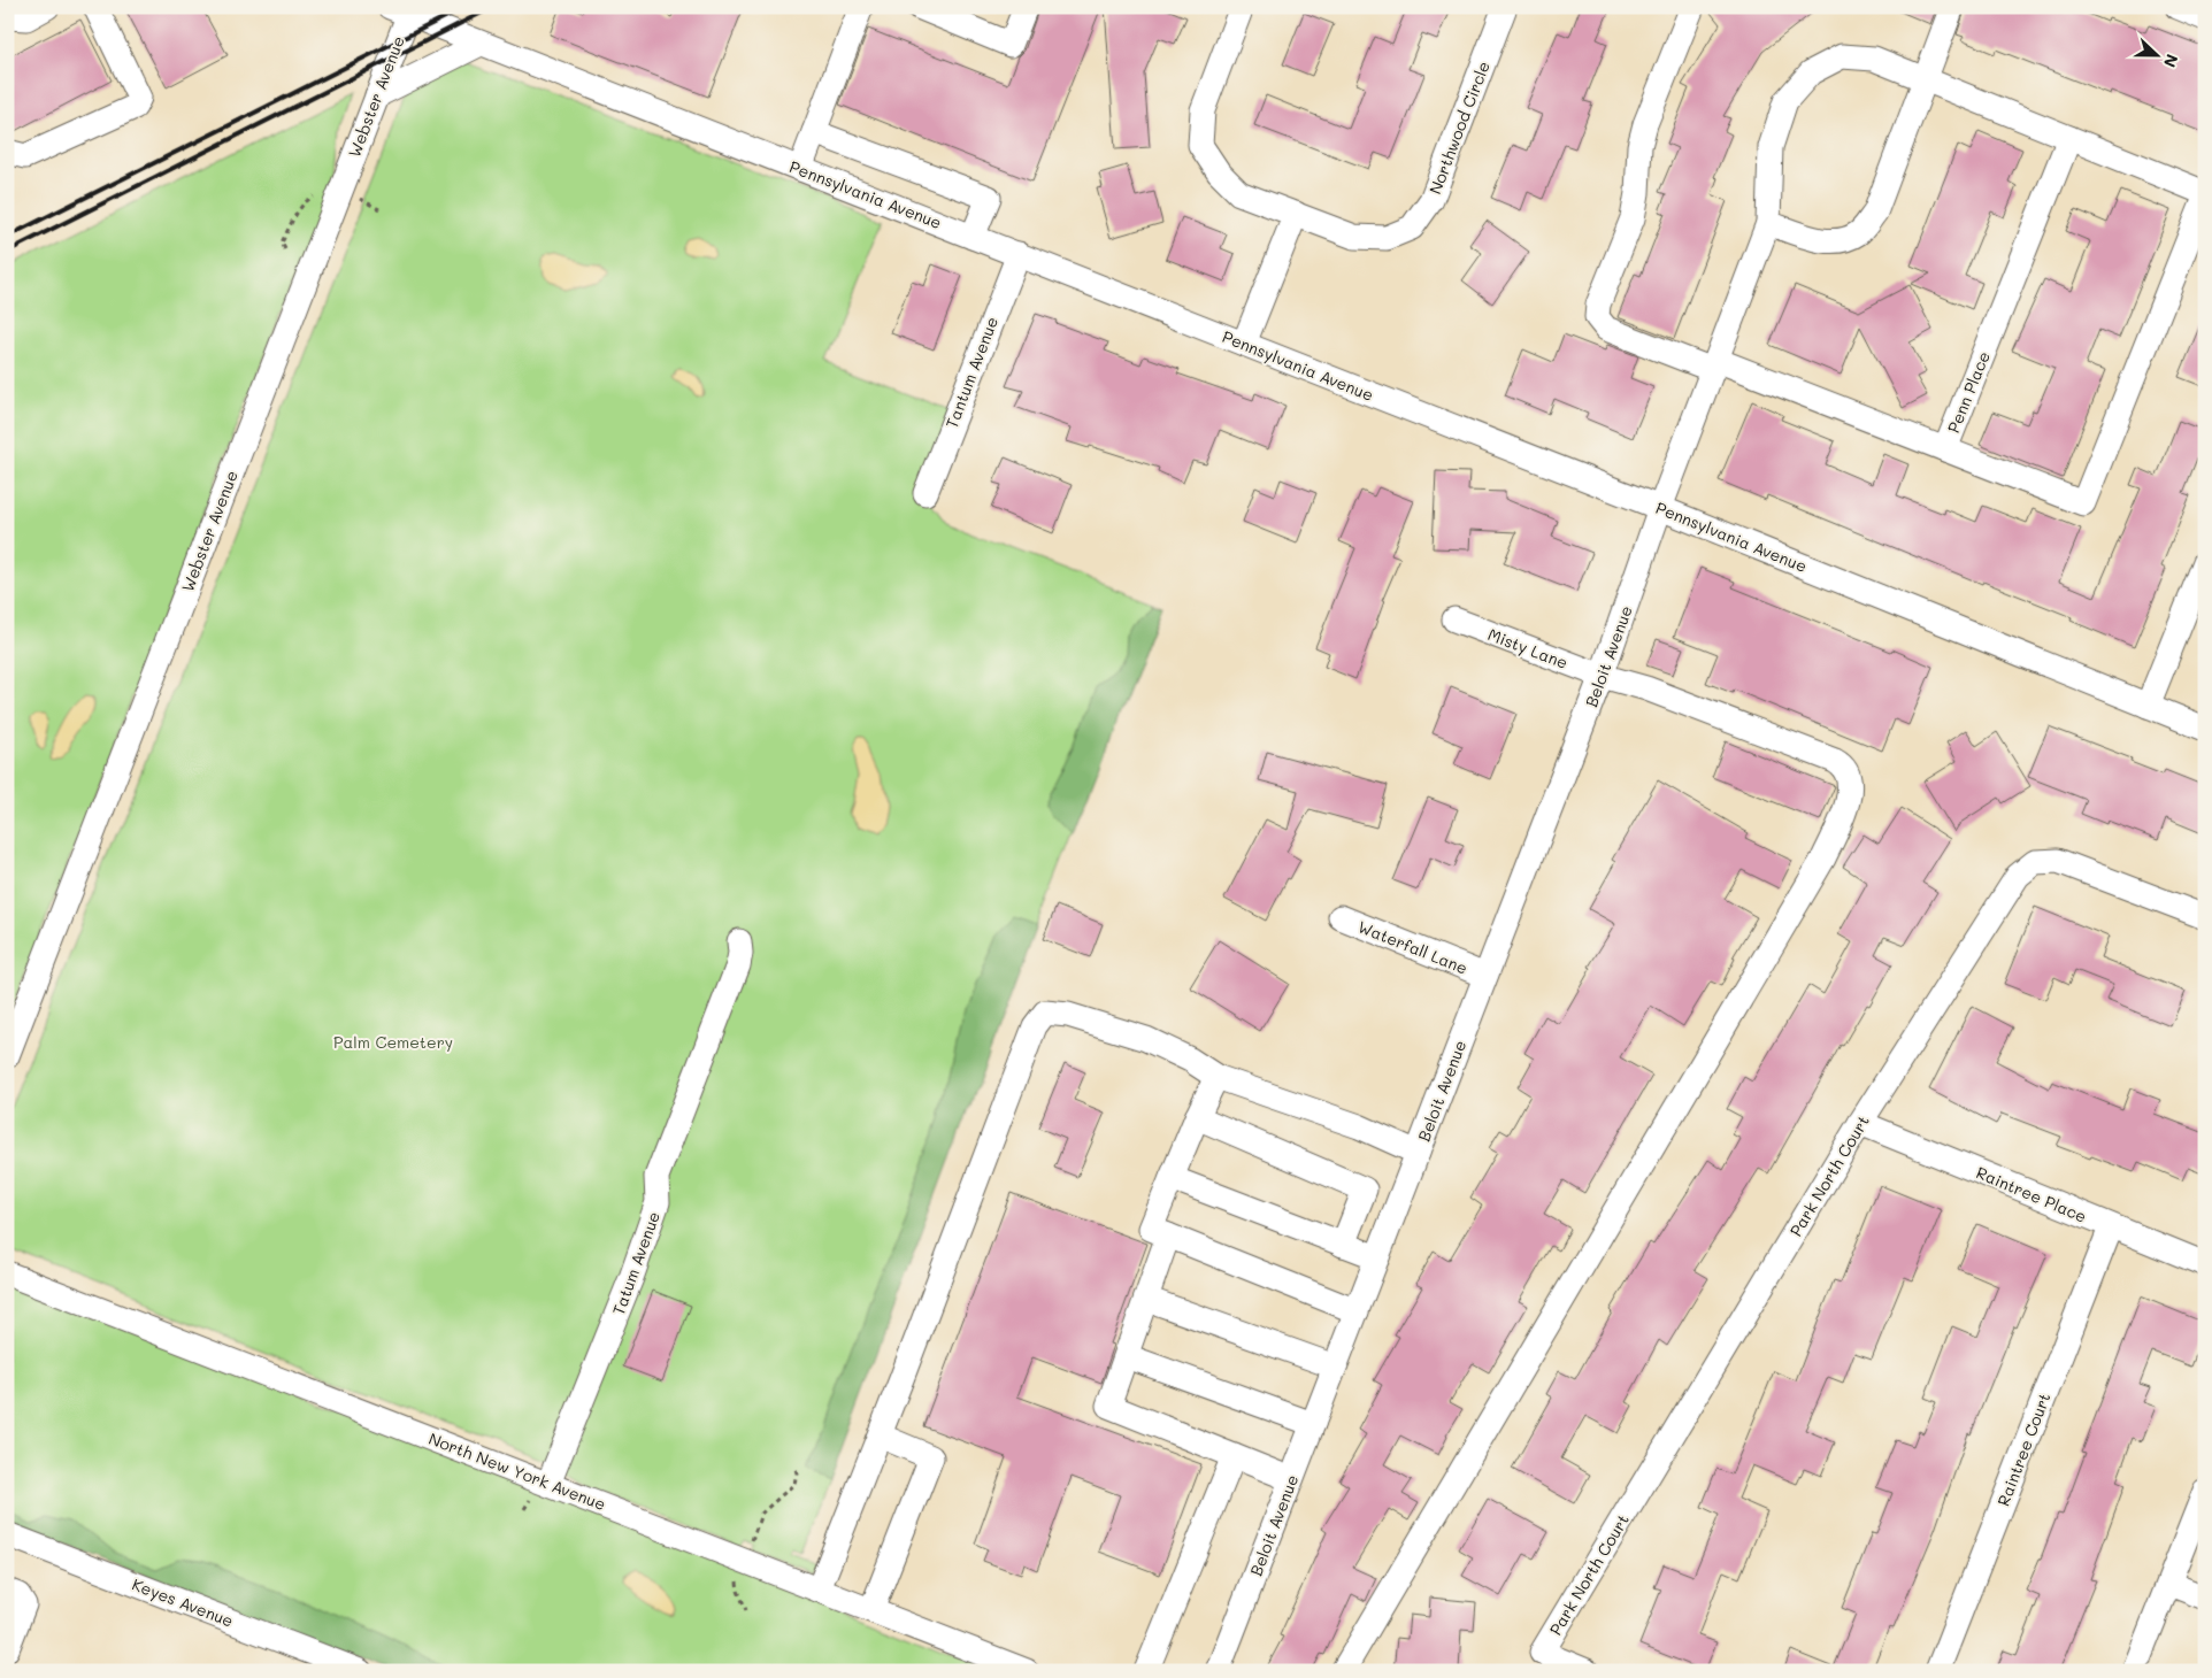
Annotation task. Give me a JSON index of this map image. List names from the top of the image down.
{
  "streets": {
    "street": [
      "Webster Avenue",
      "Northwood Circle",
      "Pennsylvania Avenue",
      "Tantum Avenue",
      "Penn Place",
      "Misty Lane",
      "Beloit Avenue",
      "Waterfall Lane",
      "Park North Court",
      "Raintree Place",
      "Tatum Avenue",
      "Raintree Court",
      "North New York Avenue",
      "Keyes Avenue"
    ]
  },
  "crossings": [
    ["Webster Avenue", "Pennsylvania Avenue"],
    ["Pennsylvania Avenue", "Tantum Avenue"],
    ["Pennsylvania Avenue", "Beloit Avenue"],
    ["Misty Lane", "Beloit Avenue"],
    ["Beloit Avenue", "Waterfall Lane"],
    ["Park North Court", "Raintree Place"],
    ["Raintree Place", "Raintree Court"],
    ["Tatum Avenue", "North New York Avenue"]
  ],
  "parks": ["Palm Cemetery"],
  "north": "right"
}
